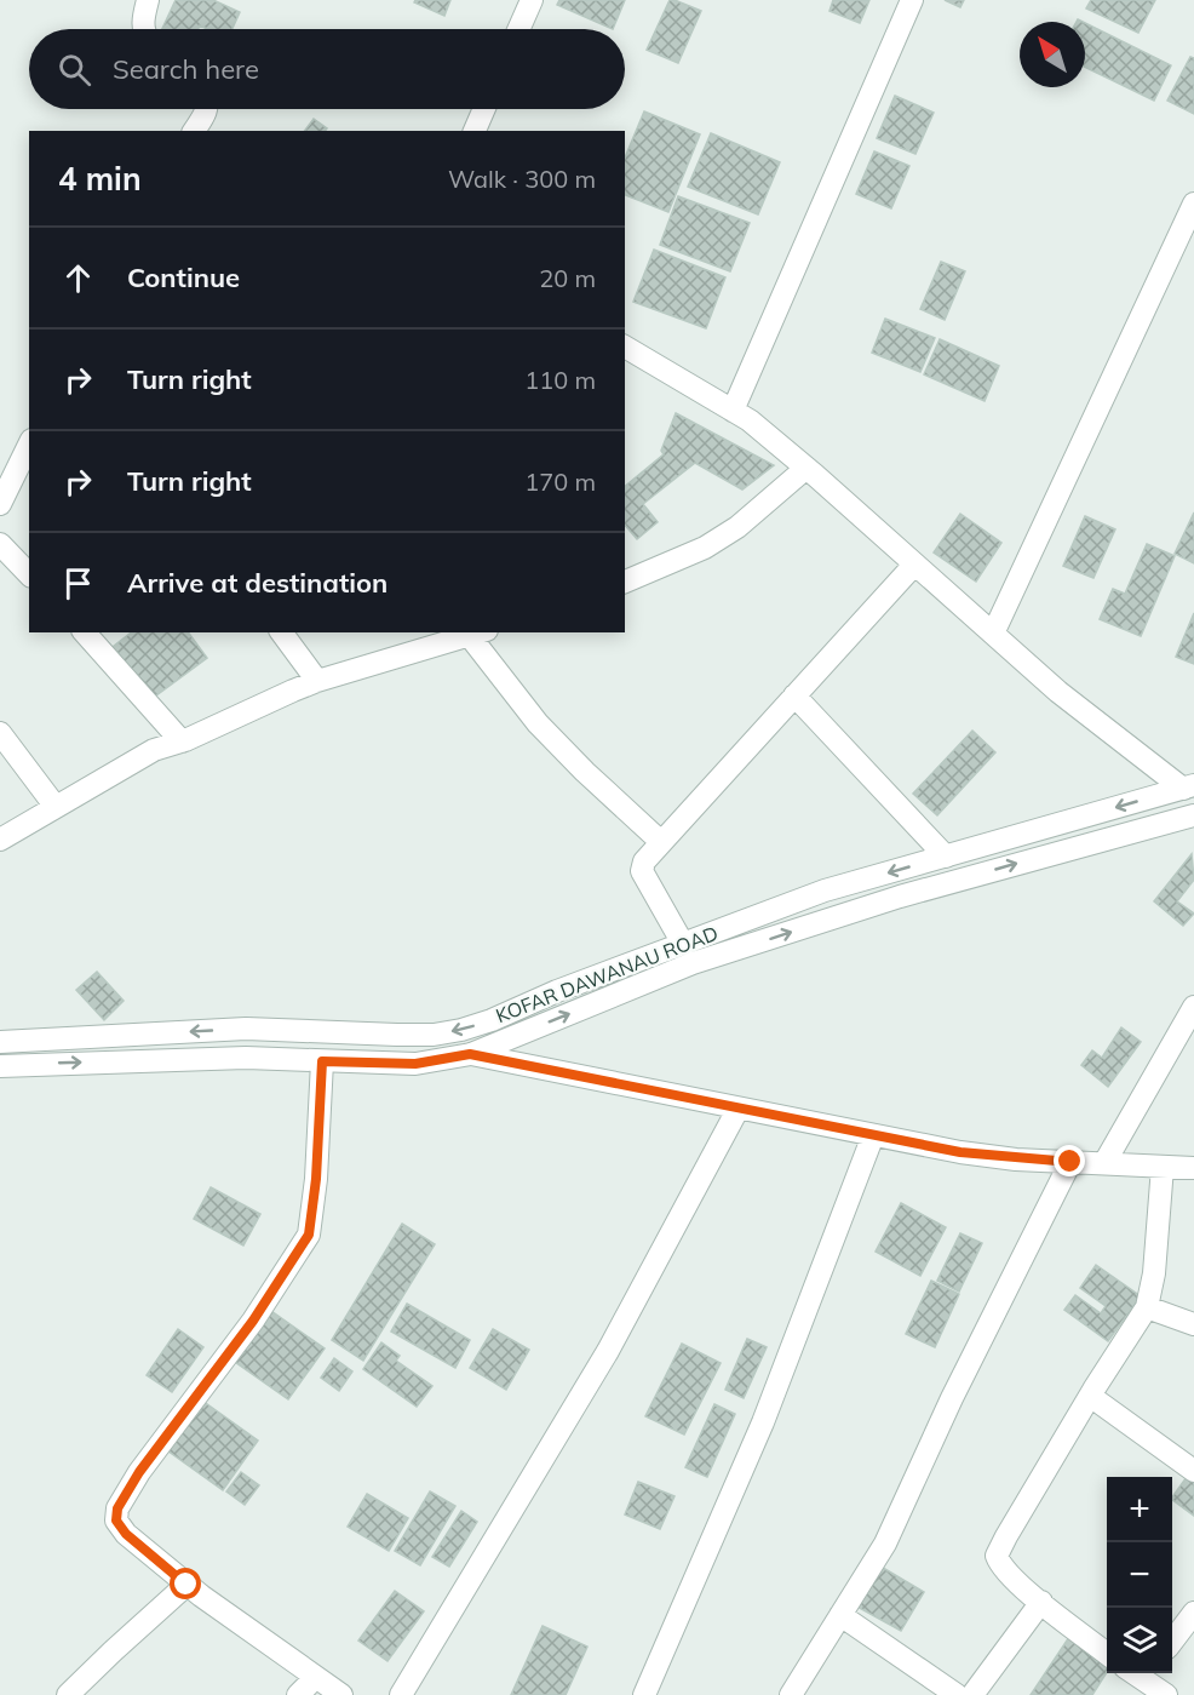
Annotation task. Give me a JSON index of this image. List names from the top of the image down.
{
  "streets": {
    "street": ["KOFAR DAWANAU ROAD"]
  },
  "north": "top left",
  "page": {
    "search": "Search here",
    "heading": ["4 min", "Walk · 300 m"],
    "list": [
      ["Continue", "20 m"],
      ["Turn right", "110 m"],
      ["Turn right", "170 m"],
      "Arrive at destination"
    ],
    "map_buttons": ["+", "−"]
  }
}
